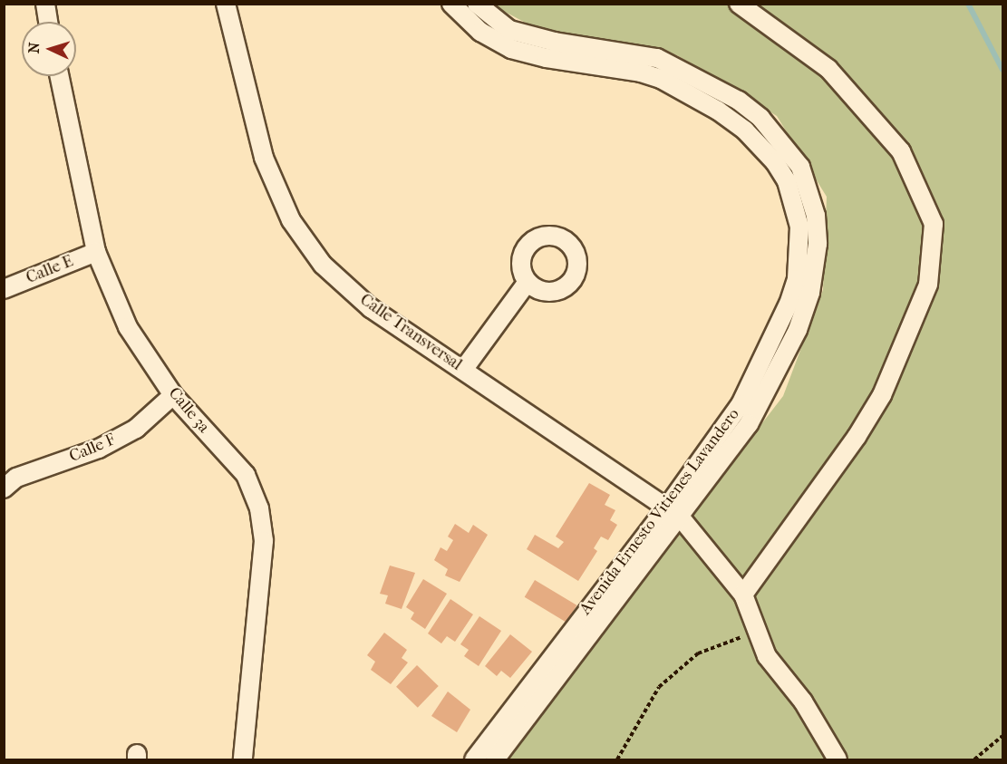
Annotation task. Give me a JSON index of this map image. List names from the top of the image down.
{
  "streets": {
    "street": [
      "Calle E",
      "Calle Transversal",
      "Calle 3a",
      "Calle F",
      "Avenida Ernesto Vitienes Lavandero"
    ]
  },
  "crossings": [
    ["Calle E", "Calle 3a"],
    ["Calle Transversal", "Avenida Ernesto Vitienes Lavandero"],
    ["Calle 3a", "Calle F"]
  ],
  "north": "left"
}
